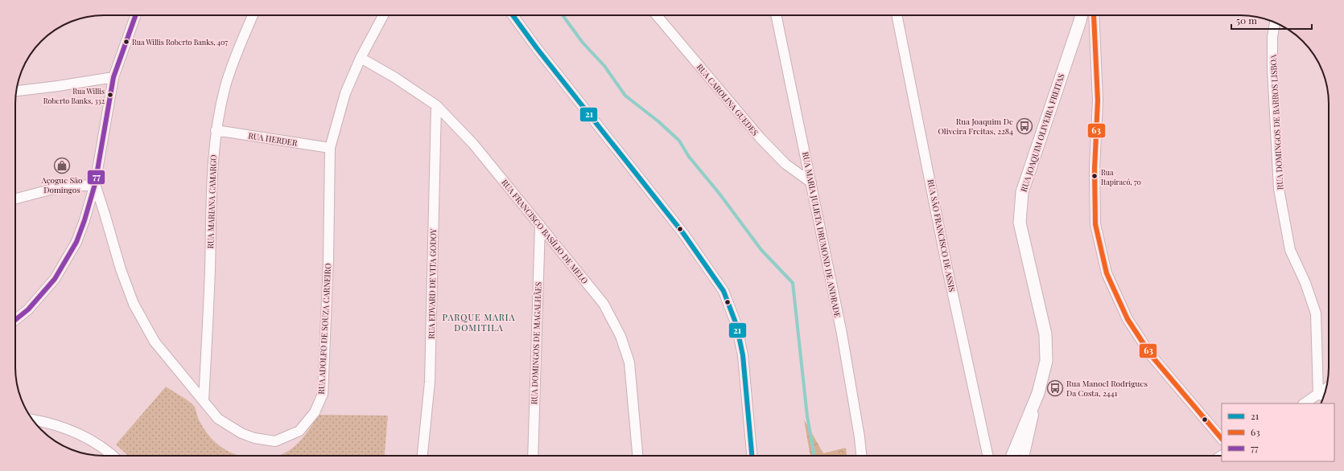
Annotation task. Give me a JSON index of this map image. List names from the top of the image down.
{
  "streets": {
    "street": [
      "RUA CAROLINA GUEDES",
      "RUA DOMINGOS DE BARROS LISBOA",
      "RUA JOAQUIM OLIVEIRA FREITAS",
      "RUA HERDER",
      "RUA MARIANA CAMARGO",
      "RUA FRANCISCO BASÍLIO DE MELO",
      "RUA MARIA JULIETA DRUMOND DE ANDRADE",
      "RUA SÃO FRANCISCO DE ASSIS",
      "RUA EDVARD DE VITA GODOY",
      "RUA ADOLFO DE SOUZA CARNEIRO",
      "RUA DOMINGOS DE MAGALHÃES"
    ]
  },
  "crossings": [
    ["RUA CAROLINA GUEDES", "RUA MARIA JULIETA DRUMOND DE ANDRADE"],
    ["RUA HERDER", "RUA MARIANA CAMARGO"],
    ["RUA HERDER", "RUA ADOLFO DE SOUZA CARNEIRO"],
    ["RUA MARIANA CAMARGO", "RUA ADOLFO DE SOUZA CARNEIRO"],
    ["RUA FRANCISCO BASÍLIO DE MELO", "RUA EDVARD DE VITA GODOY"],
    ["RUA FRANCISCO BASÍLIO DE MELO", "RUA ADOLFO DE SOUZA CARNEIRO"],
    ["RUA FRANCISCO BASÍLIO DE MELO", "RUA DOMINGOS DE MAGALHÃES"]
  ],
  "districts": ["PARQUE MARIA DOMITILA"],
  "places": {
    "other": ["Rua Willis Roberto Banks, 407", "Rua Willis Roberto Banks, 332", "Rua Itapiracó, 70"],
    "bus stop": ["Rua Joaquim De Oliveira Freitas, 2284", "Rua Manoel Rodrigues Da Costa, 2441"],
    "shop": ["Açogue São Domingos"]
  },
  "lines": ["transit line 21", "transit line 63", "transit line 77"],
  "legend": ["21", "63", "77"],
  "scale_bar": "50 m"
}
